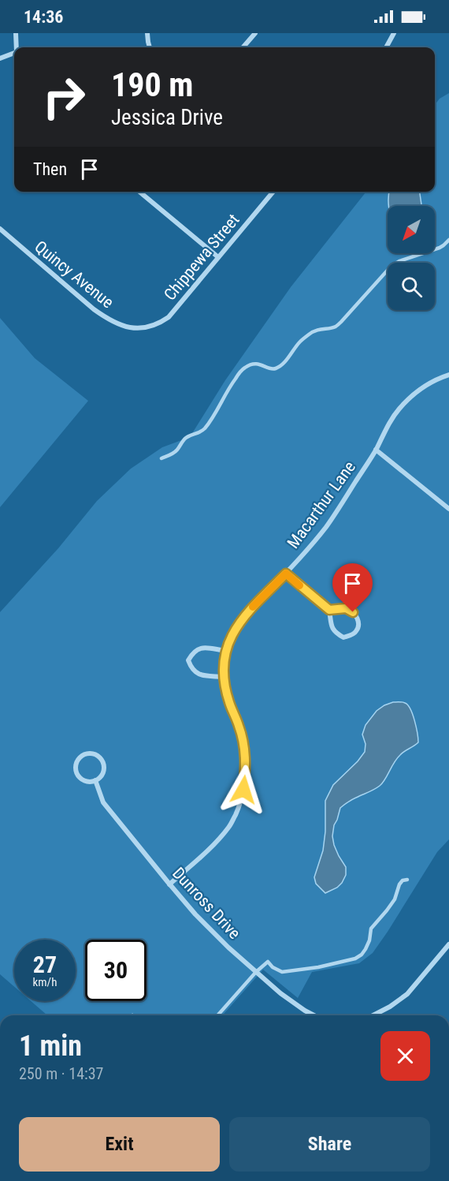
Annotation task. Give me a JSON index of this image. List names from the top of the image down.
{
  "streets": {
    "street": [
      "Chippewa Street",
      "Quincy Avenue",
      "Macarthur Lane",
      "Dunross Drive"
    ]
  },
  "crossings": [
    ["Chippewa Street", "Quincy Avenue"],
    ["Macarthur Lane", "Dunross Drive"]
  ],
  "north": "bottom left",
  "page": {
    "status": "14:36",
    "turn": ["190 m", "Jessica Drive"],
    "then": "Then",
    "speed": "27 km/h",
    "limit": "30",
    "heading": ["1 min", "250 m · 14:37"],
    "buttons": ["Exit", "Share"]
  }
}
